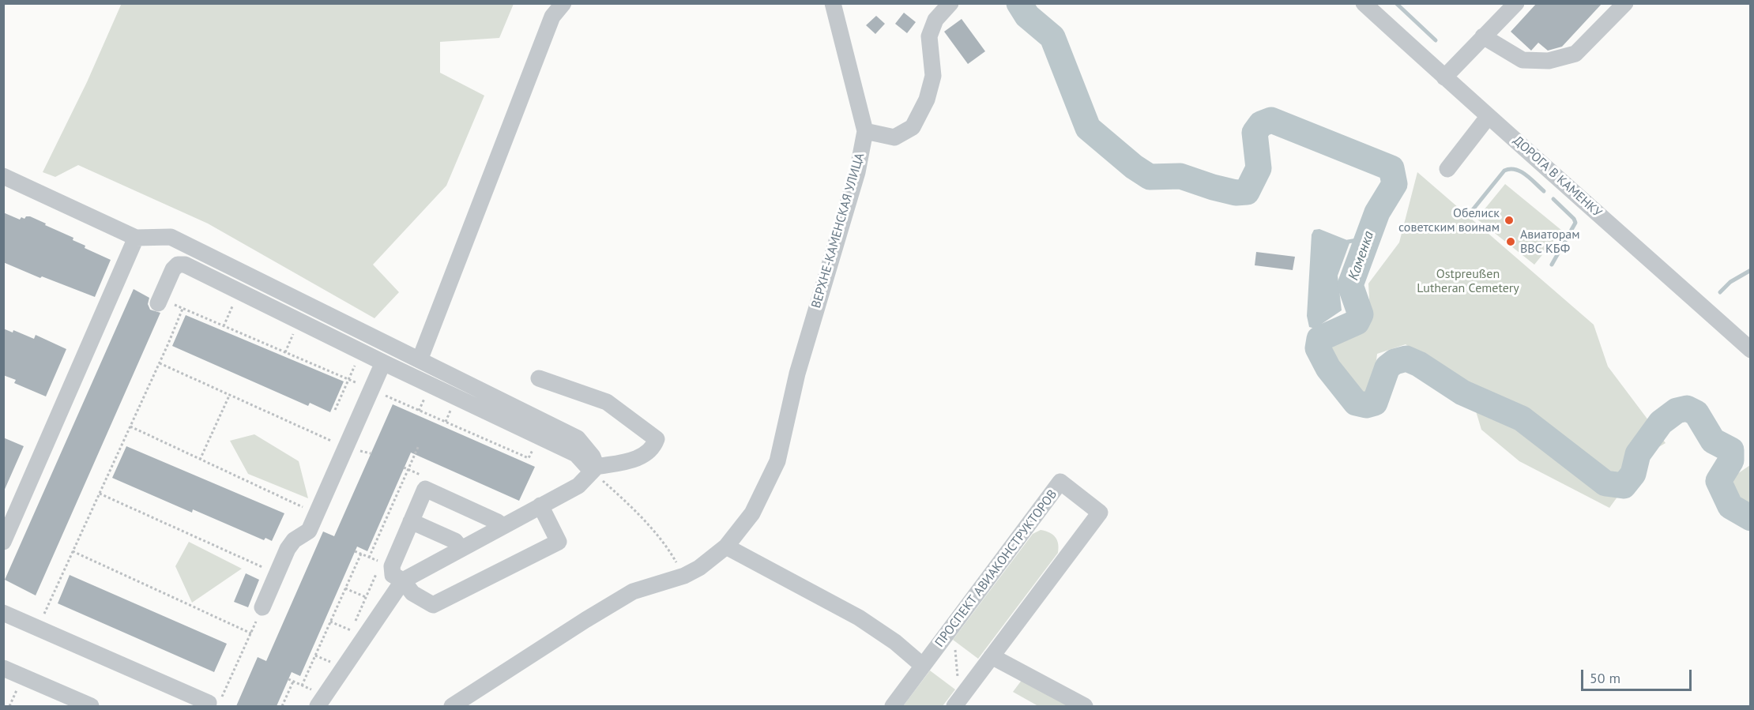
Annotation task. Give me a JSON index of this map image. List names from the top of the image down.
{
  "streets": {
    "street": ["ДОРОГА В КАМЕНКУ", "ВЕРХНЕ-КАМЕНСКАЯ УЛИЦА", "ПРОСПЕКТ АВИАКОНСТРУКТОРОВ"]
  },
  "water": ["Каменка"],
  "parks": ["Ostpreußen Lutheran Cemetery"],
  "places": ["Обелиск советским воинам", "Авиаторам ВВС КБФ"],
  "scale_bar": "50 m"
}
